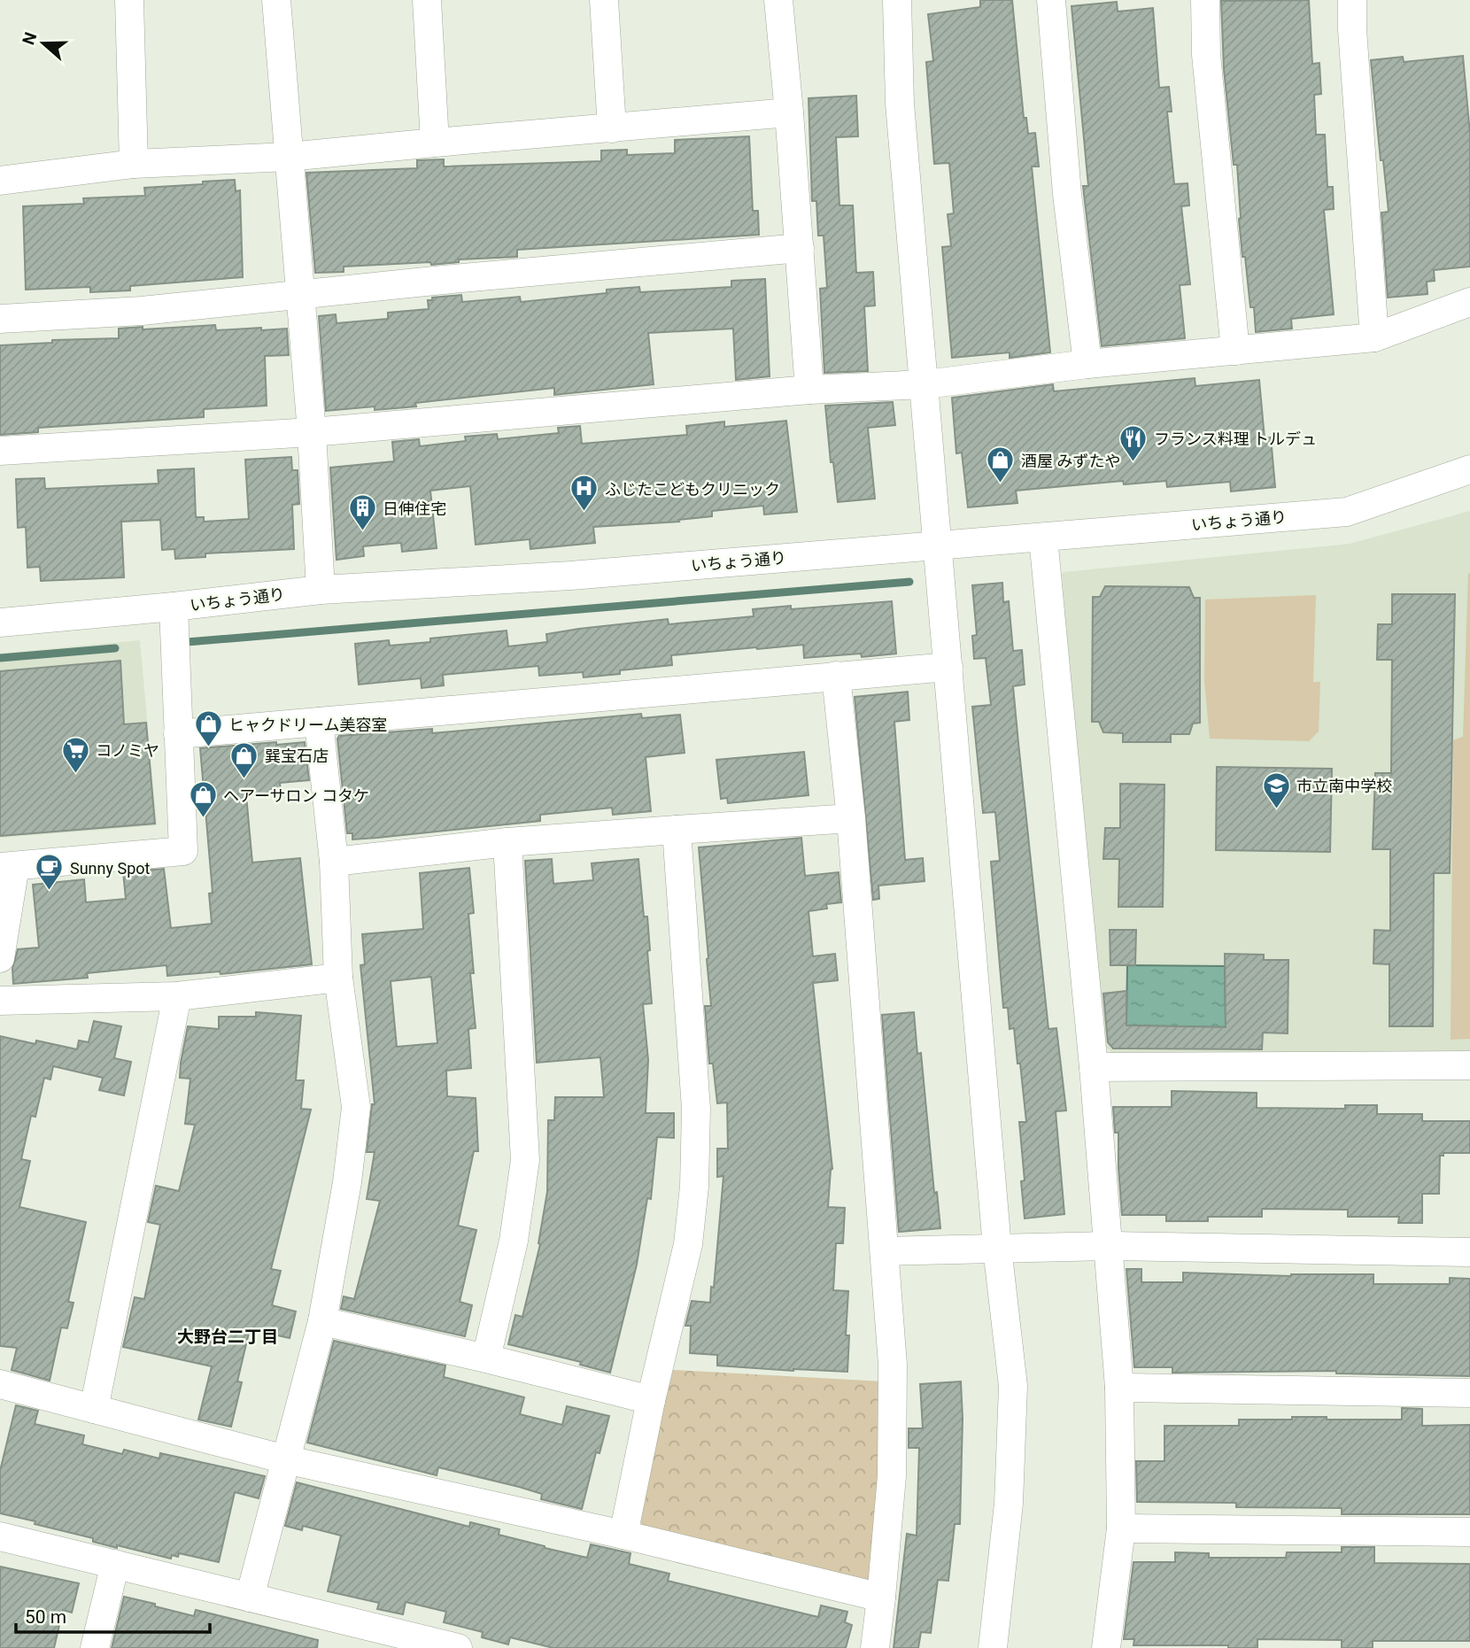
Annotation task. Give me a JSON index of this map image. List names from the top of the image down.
{
  "streets": {
    "street": ["いちょう通り"]
  },
  "districts": ["大野台二丁目"],
  "places": {
    "restaurant": ["フランス料理 トルデュ"],
    "shop": [
      "酒屋 みずたや",
      "ヒャクドリーム美容室",
      "巽宝石店",
      "ヘアーサロン コタケ"
    ],
    "hospital": ["ふじたこどもクリニック"],
    "building": ["日伸住宅"],
    "supermarket": ["コノミヤ"],
    "school or university": ["市立南中学校"],
    "cafe": ["Sunny Spot"]
  },
  "scale_bar": "50 m",
  "north": "left"
}
